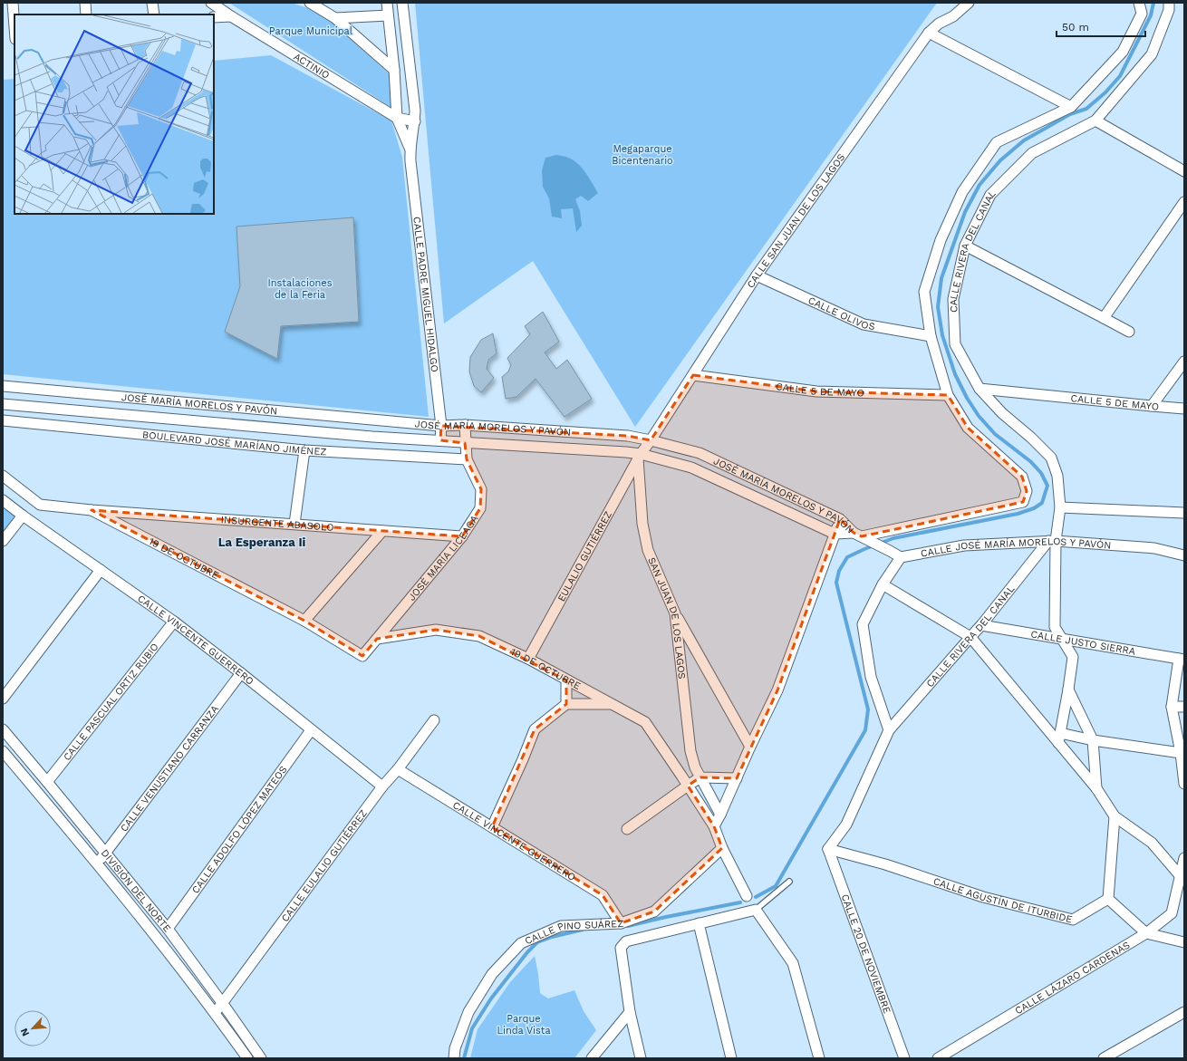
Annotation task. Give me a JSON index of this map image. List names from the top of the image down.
{
  "streets": {
    "street": [
      "ACTINIO",
      "CALLE SAN JUAN DE LOS LAGOS",
      "CALLE RIVERA DEL CANAL",
      "CALLE PADRE MIGUEL HIDALGO",
      "CALLE OLIVOS",
      "CALLE 5 DE MAYO",
      "JOSÉ MARÍA MORELOS Y PAVÓN",
      "BOULEVARD JOSÉ MARÍANO JIMÉNEZ",
      "INSURGENTE ABASOLO",
      "CALLE JOSÉ MARÍA MORELOS Y PAVÓN",
      "EULALIO GUTIÉRREZ",
      "JOSÉ MARÍA LICEAGA",
      "19 DE OCTUBRE",
      "SAN JUAN DE LOS LAGOS",
      "CALLE VINCENTE GUERRERO",
      "CALLE JUSTO SIERRA",
      "CALLE PASCUAL ORTIZ RUBIO",
      "CALLE VENUSTIANO CARRANZA",
      "CALLE ADOLFO LÓPEZ MATEOS",
      "CALLE EULALIO GUTIÉRREZ",
      "DIVISIÓN DEL NORTE",
      "CALLE AGUSTÍN DE ITURBIDE",
      "CALLE PINO SUÁREZ",
      "CALLE 20 DE NOVIEMBRE",
      "CALLE LÁZARO CÁRDENAS"
    ]
  },
  "crossings": [
    ["ACTINIO", "CALLE PADRE MIGUEL HIDALGO"],
    ["CALLE SAN JUAN DE LOS LAGOS", "CALLE OLIVOS"],
    ["CALLE SAN JUAN DE LOS LAGOS", "CALLE 5 DE MAYO"],
    ["CALLE SAN JUAN DE LOS LAGOS", "JOSÉ MARÍA MORELOS Y PAVÓN"],
    ["CALLE SAN JUAN DE LOS LAGOS", "EULALIO GUTIÉRREZ"],
    ["CALLE SAN JUAN DE LOS LAGOS", "SAN JUAN DE LOS LAGOS"],
    ["CALLE RIVERA DEL CANAL", "CALLE 5 DE MAYO"],
    ["CALLE RIVERA DEL CANAL", "CALLE JOSÉ MARÍA MORELOS Y PAVÓN"],
    ["CALLE RIVERA DEL CANAL", "CALLE JUSTO SIERRA"],
    ["CALLE RIVERA DEL CANAL", "CALLE AGUSTÍN DE ITURBIDE"],
    ["CALLE RIVERA DEL CANAL", "CALLE 20 DE NOVIEMBRE"],
    ["CALLE PADRE MIGUEL HIDALGO", "JOSÉ MARÍA MORELOS Y PAVÓN"],
    ["JOSÉ MARÍA MORELOS Y PAVÓN", "EULALIO GUTIÉRREZ"],
    ["JOSÉ MARÍA MORELOS Y PAVÓN", "JOSÉ MARÍA LICEAGA"],
    ["JOSÉ MARÍA MORELOS Y PAVÓN", "SAN JUAN DE LOS LAGOS"],
    ["BOULEVARD JOSÉ MARÍANO JIMÉNEZ", "JOSÉ MARÍA LICEAGA"],
    ["INSURGENTE ABASOLO", "JOSÉ MARÍA LICEAGA"],
    ["INSURGENTE ABASOLO", "19 DE OCTUBRE"],
    ["EULALIO GUTIÉRREZ", "19 DE OCTUBRE"],
    ["EULALIO GUTIÉRREZ", "SAN JUAN DE LOS LAGOS"],
    ["JOSÉ MARÍA LICEAGA", "19 DE OCTUBRE"],
    ["19 DE OCTUBRE", "CALLE PINO SUÁREZ"],
    ["CALLE VINCENTE GUERRERO", "CALLE PASCUAL ORTIZ RUBIO"],
    ["CALLE VINCENTE GUERRERO", "CALLE VENUSTIANO CARRANZA"],
    ["CALLE VINCENTE GUERRERO", "CALLE ADOLFO LÓPEZ MATEOS"],
    ["CALLE VINCENTE GUERRERO", "CALLE EULALIO GUTIÉRREZ"],
    ["CALLE VINCENTE GUERRERO", "CALLE PINO SUÁREZ"],
    ["CALLE PASCUAL ORTIZ RUBIO", "DIVISIÓN DEL NORTE"],
    ["CALLE VENUSTIANO CARRANZA", "DIVISIÓN DEL NORTE"],
    ["CALLE ADOLFO LÓPEZ MATEOS", "DIVISIÓN DEL NORTE"],
    ["CALLE EULALIO GUTIÉRREZ", "DIVISIÓN DEL NORTE"],
    ["CALLE AGUSTÍN DE ITURBIDE", "CALLE 20 DE NOVIEMBRE"]
  ],
  "districts": ["La Esperanza Ii"],
  "parks": [
    "Parque Municipal",
    "Megaparque Bicentenario",
    "Instalaciones de la Feria",
    "Parque Linda Vista"
  ],
  "scale_bar": "50 m",
  "north": "bottom left"
}
